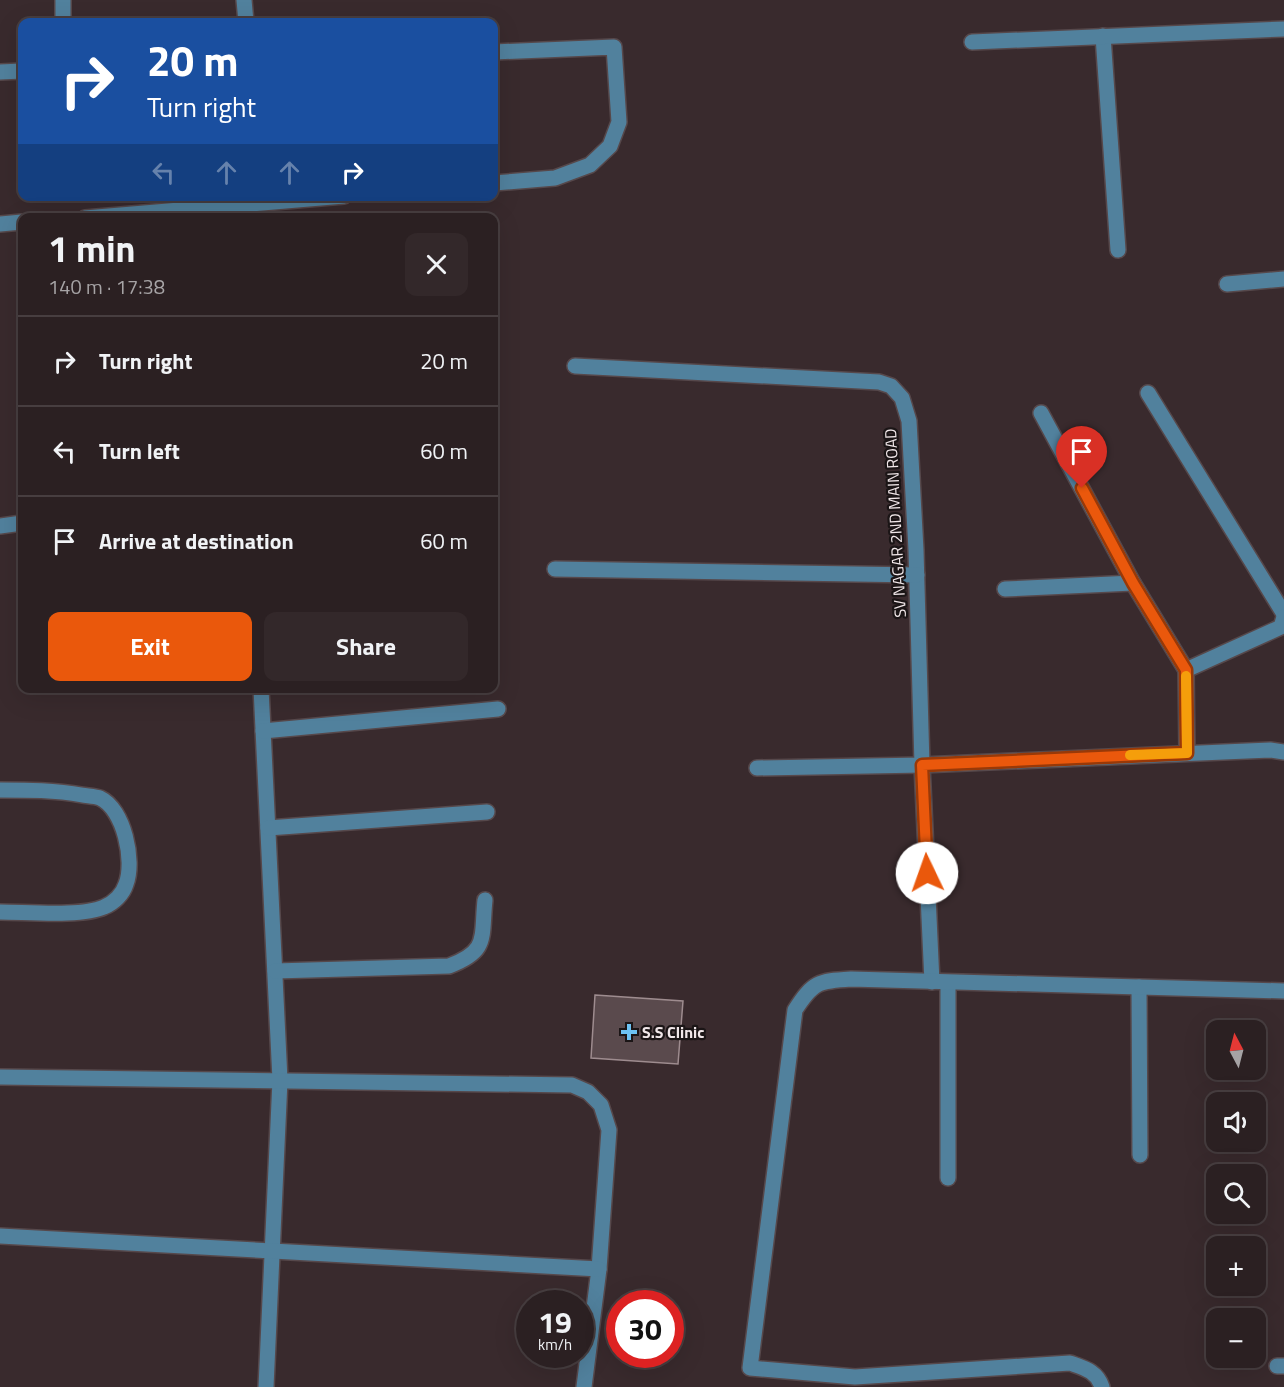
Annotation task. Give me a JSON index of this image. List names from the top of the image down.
{
  "streets": {
    "street": ["SV NAGAR 2ND MAIN ROAD"]
  },
  "places": {
    "health": ["S.S Clinic"]
  },
  "north": "top",
  "page": {
    "turn": ["20 m", "Turn right"],
    "heading": ["1 min", "140 m · 17:38"],
    "list": [
      {
        "name": "Turn right",
        "value": "20 m"
      },
      {
        "name": "Turn left",
        "value": "60 m"
      },
      {
        "name": "Arrive at destination",
        "value": "60 m"
      }
    ],
    "buttons": ["Exit", "Share"],
    "map_buttons": ["+", "−"],
    "speed": "19 km/h",
    "limit": "30"
  }
}
